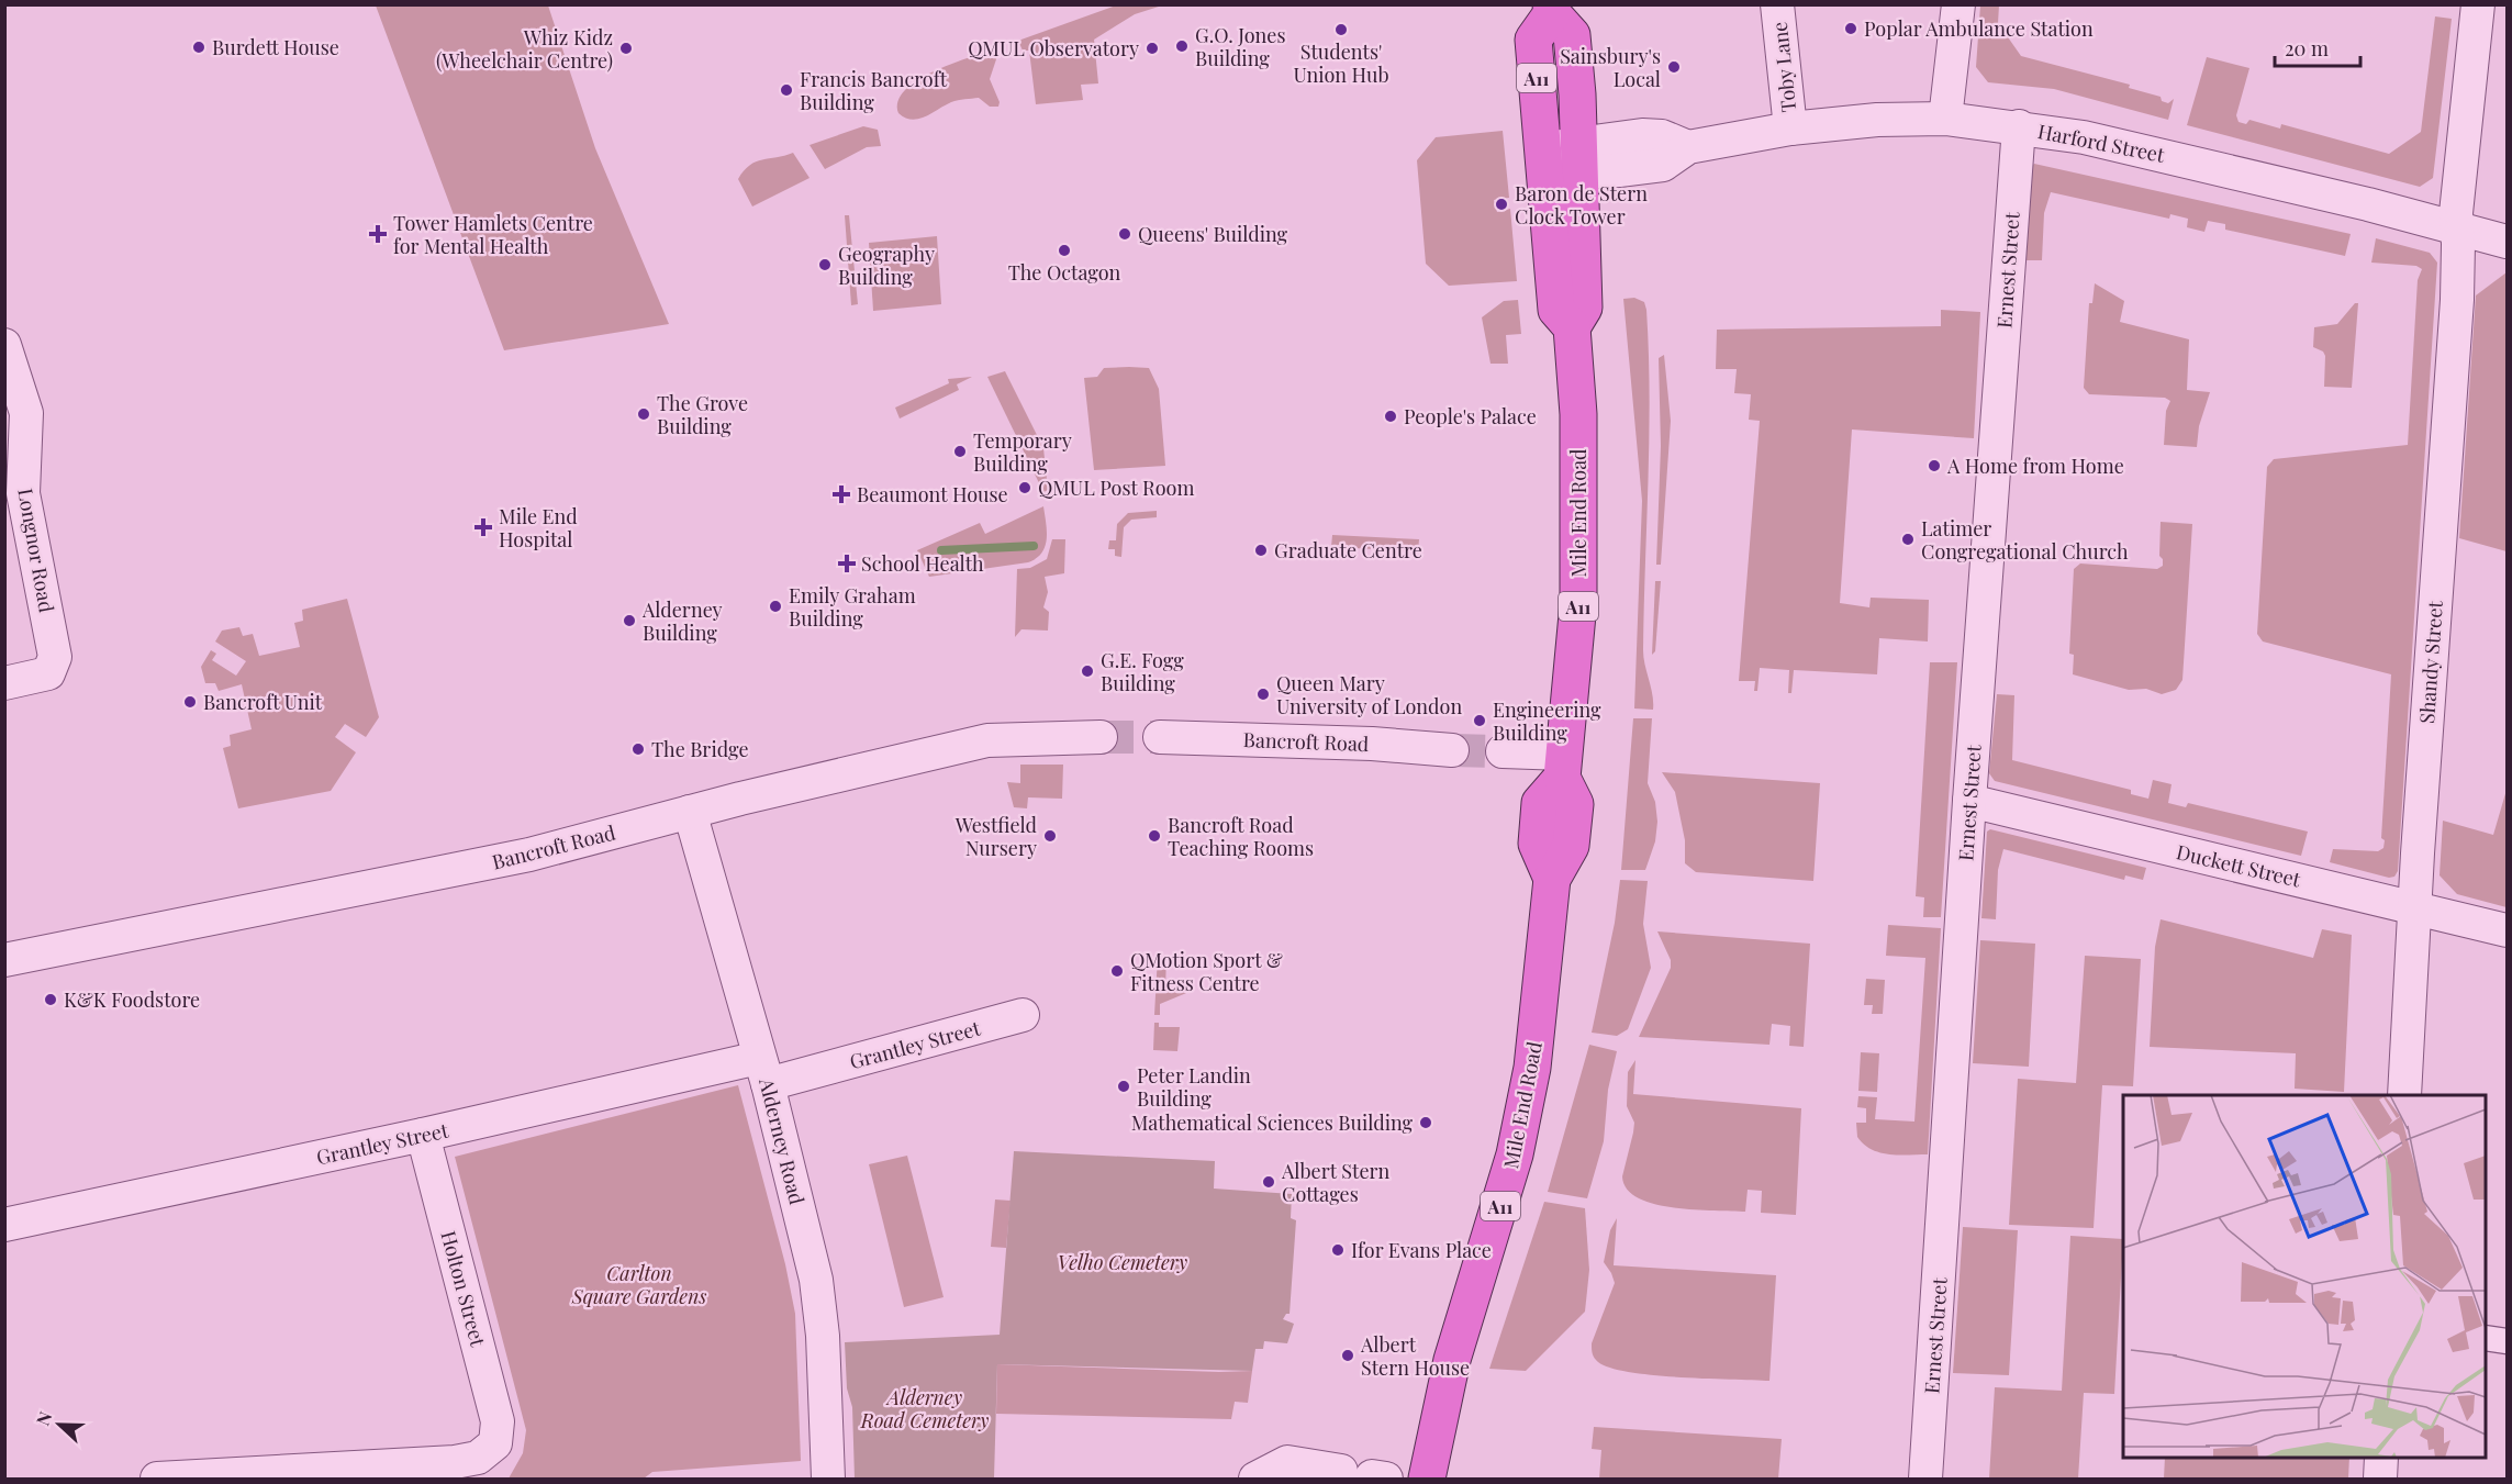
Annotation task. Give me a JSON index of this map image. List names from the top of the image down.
{
  "streets": {
    "highway": ["A11", "Mile End Road"],
    "street": [
      "Toby Lane",
      "Harford Street",
      "Ernest Street",
      "Longnor Road",
      "Shandy Street",
      "Bancroft Road",
      "Duckett Street",
      "Grantley Street",
      "Alderney Road",
      "Holton Street"
    ]
  },
  "crossings": [
    ["Toby Lane", "Harford Street"],
    ["Harford Street", "Ernest Street"],
    ["Harford Street", "Mile End Road"],
    ["Harford Street", "Shandy Street"],
    ["Ernest Street", "Duckett Street"],
    ["Shandy Street", "Duckett Street"],
    ["Bancroft Road", "Alderney Road"],
    ["Grantley Street", "Alderney Road"],
    ["Grantley Street", "Holton Street"]
  ],
  "parks": ["Velho Cemetery", "Carlton Square Gardens", "Alderney Road Cemetery"],
  "places": {
    "other": [
      "Poplar Ambulance Station",
      "Students' Union Hub",
      "G.O. Jones Building",
      "Burdett House",
      "Whiz Kidz (Wheelchair Centre)",
      "QMUL Observatory",
      "Sainsbury's Local",
      "Francis Bancroft Building",
      "Baron de Stern Clock Tower",
      "Queens' Building",
      "The Octagon",
      "Geography Building",
      "The Grove Building",
      "People's Palace",
      "Temporary Building",
      "A Home from Home",
      "QMUL Post Room",
      "Latimer Congregational Church",
      "Graduate Centre",
      "Emily Graham Building",
      "Alderney Building",
      "G.E. Fogg Building",
      "Queen Mary University of London",
      "Bancroft Unit",
      "Engineering Building",
      "The Bridge",
      "Westfield Nursery",
      "Bancroft Road Teaching Rooms",
      "QMotion Sport & Fitness Centre",
      "K&K Foodstore",
      "Peter Landin Building",
      "Mathematical Sciences Building",
      "Albert Stern Cottages",
      "Ifor Evans Place",
      "Albert Stern House"
    ],
    "health": [
      "Tower Hamlets Centre for Mental Health",
      "Beaumont House",
      "Mile End Hospital",
      "School Health"
    ]
  },
  "scale_bar": "20 m",
  "north": "left"
}
